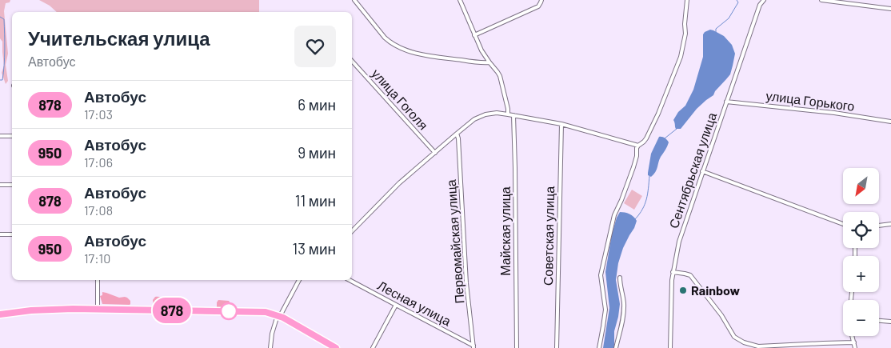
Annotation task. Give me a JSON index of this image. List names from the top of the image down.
{
  "streets": {
    "street": [
      "улица Гоголя",
      "улица Горького",
      "Сентябрьская улица",
      "Майская улица",
      "Советская улица",
      "Первомайская улица",
      "Лесная улица"
    ]
  },
  "crossings": [
    ["улица Горького", "Сентябрьская улица"],
    ["Первомайская улица", "Лесная улица"]
  ],
  "places": ["Rainbow"],
  "lines": ["bus line 878"],
  "north": "bottom left",
  "page": {
    "on_map": "878",
    "heading": ["Учительская улица", "Автобус"],
    "list": [
      {
        "mark": "878",
        "name": "Автобус",
        "note": "17:03",
        "value": "6 мин"
      },
      {
        "mark": "950",
        "name": "Автобус",
        "note": "17:06",
        "value": "9 мин"
      },
      {
        "mark": "878",
        "name": "Автобус",
        "note": "17:08",
        "value": "11 мин"
      },
      {
        "mark": "950",
        "name": "Автобус",
        "note": "17:10",
        "value": "13 мин"
      }
    ],
    "map_buttons": ["+", "−"]
  }
}
